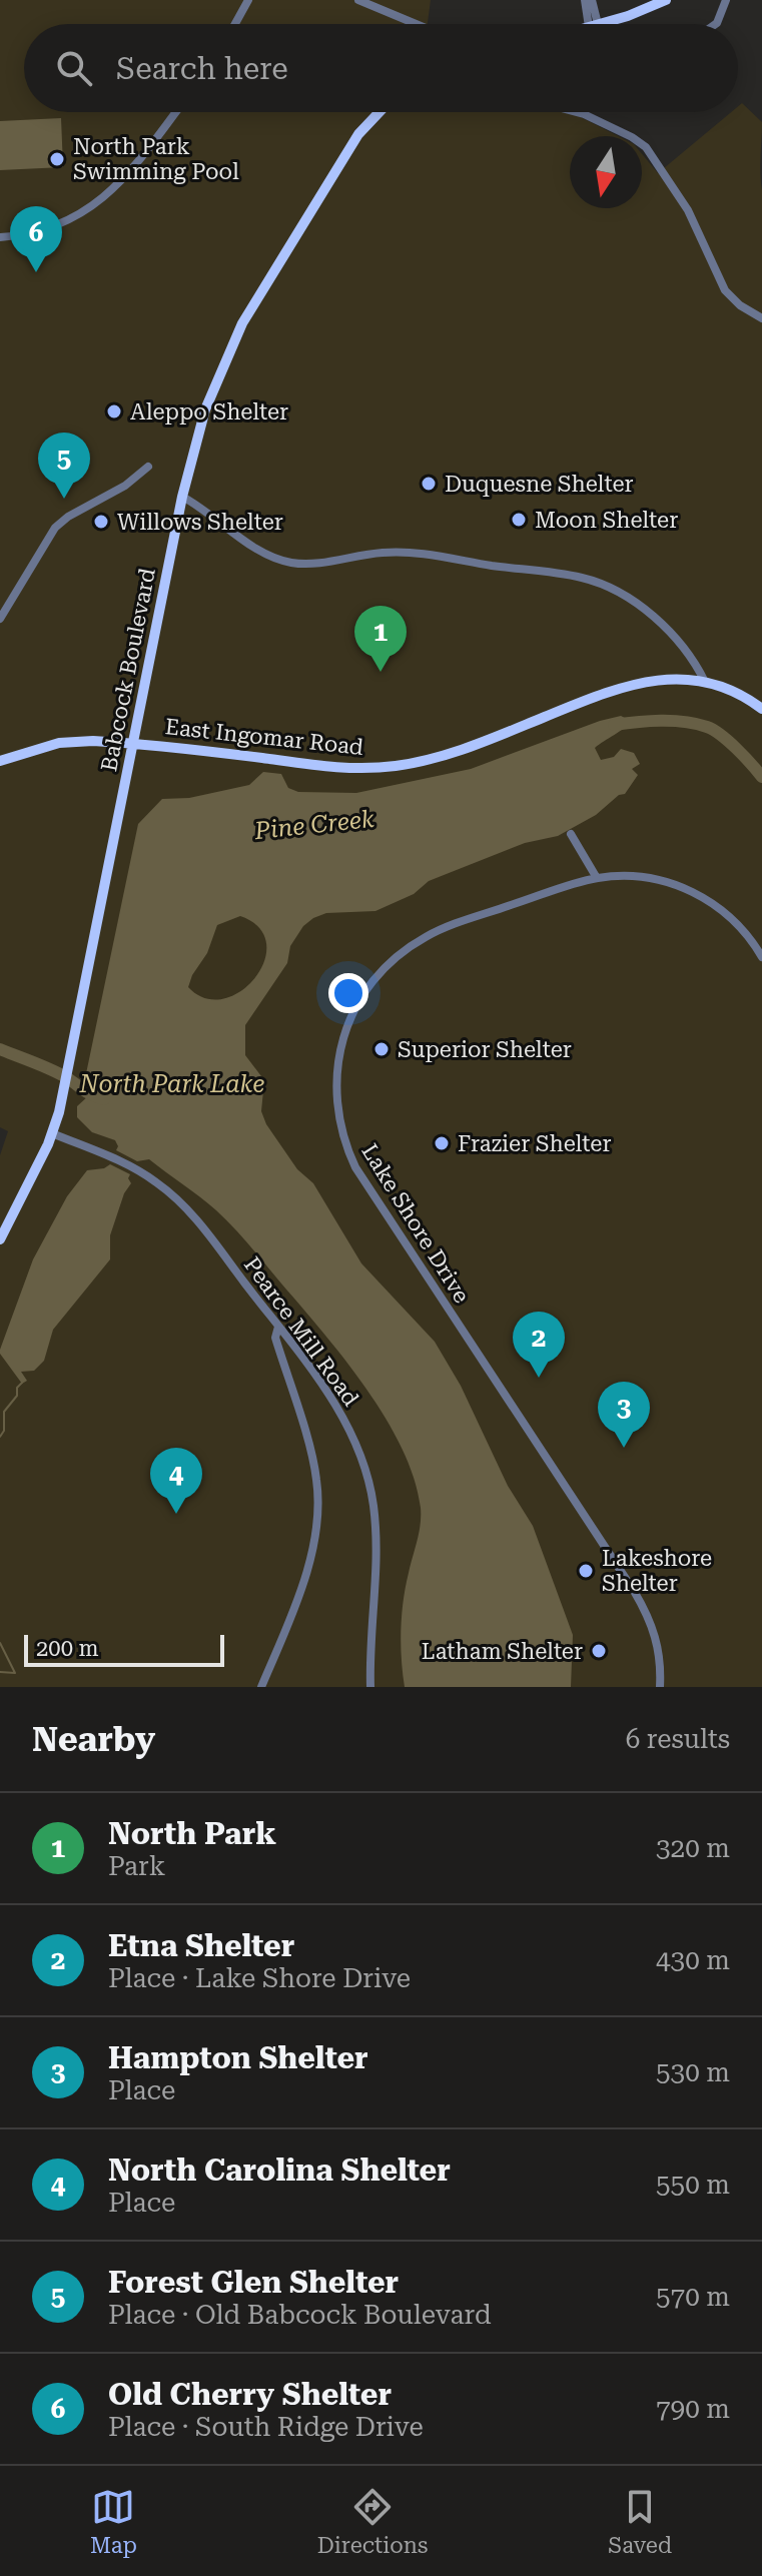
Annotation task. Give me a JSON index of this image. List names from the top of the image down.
{
  "streets": {
    "main road": ["Babcock Boulevard", "East Ingomar Road"],
    "street": ["Lake Shore Drive", "Pearce Mill Road"]
  },
  "crossings": [
    ["Babcock Boulevard", "East Ingomar Road"],
    ["Babcock Boulevard", "Pearce Mill Road"]
  ],
  "water": ["Pine Creek", "North Park Lake"],
  "places": [
    "North Park Swimming Pool",
    "Aleppo Shelter",
    "Duquesne Shelter",
    "Moon Shelter",
    "Willows Shelter",
    "Superior Shelter",
    "Frazier Shelter",
    "Lakeshore Shelter",
    "Latham Shelter"
  ],
  "scale_bar": "200 m",
  "north": "bottom",
  "page": {
    "search": "Search here",
    "pins": [
      "6",
      "5",
      "1",
      "2",
      "3",
      "4"
    ],
    "scale": "200 m",
    "heading": ["Nearby", "6 results"],
    "list": [
      {
        "mark": "1",
        "name": "North Park",
        "note": "Park",
        "value": "320 m"
      },
      {
        "mark": "2",
        "name": "Etna Shelter",
        "note": "Place · Lake Shore Drive",
        "value": "430 m"
      },
      {
        "mark": "3",
        "name": "Hampton Shelter",
        "note": "Place",
        "value": "530 m"
      },
      {
        "mark": "4",
        "name": "North Carolina Shelter",
        "note": "Place",
        "value": "550 m"
      },
      {
        "mark": "5",
        "name": "Forest Glen Shelter",
        "note": "Place · Old Babcock Boulevard",
        "value": "570 m"
      },
      {
        "mark": "6",
        "name": "Old Cherry Shelter",
        "note": "Place · South Ridge Drive",
        "value": "790 m"
      }
    ],
    "nav": ["Map", "Directions", "Saved"]
  }
}
